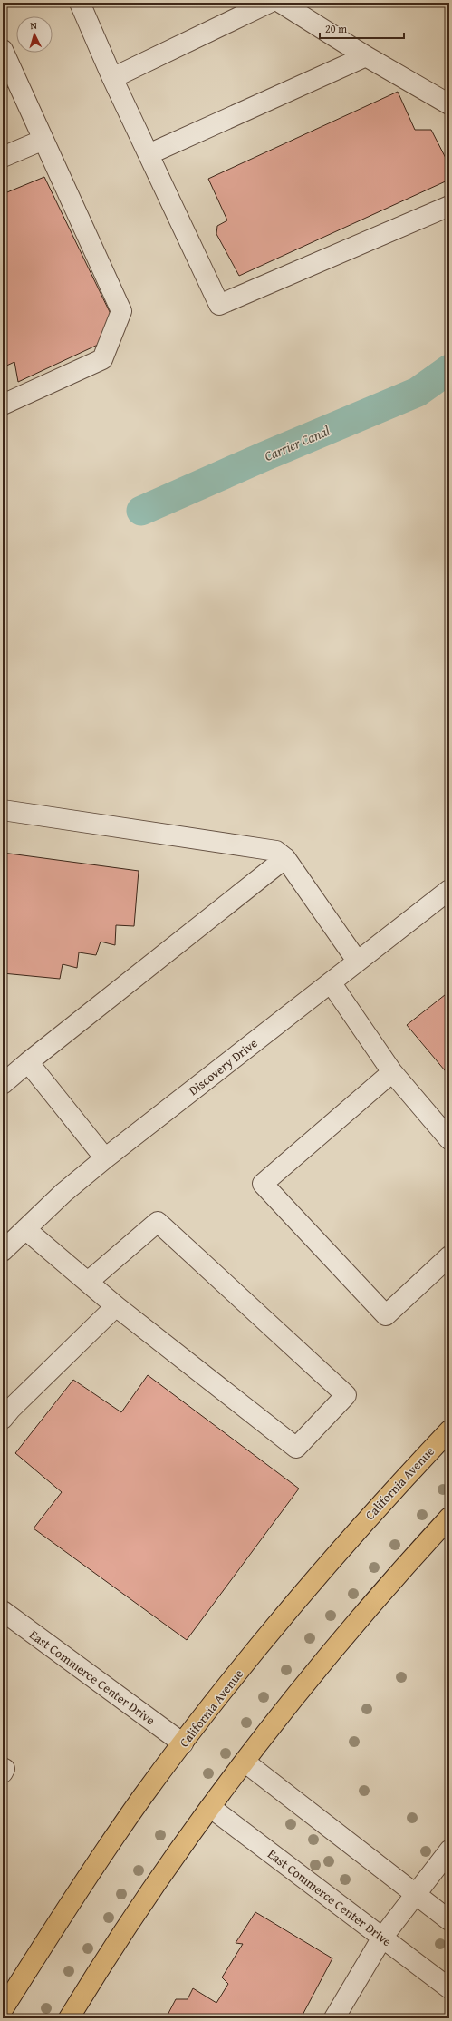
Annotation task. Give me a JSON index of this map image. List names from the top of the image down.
{
  "streets": {
    "main road": ["California Avenue"],
    "street": ["Discovery Drive", "East Commerce Center Drive"]
  },
  "crossings": [
    ["California Avenue", "East Commerce Center Drive"]
  ],
  "water": ["Carrier Canal"],
  "scale_bar": "20 m",
  "north": "top"
}
